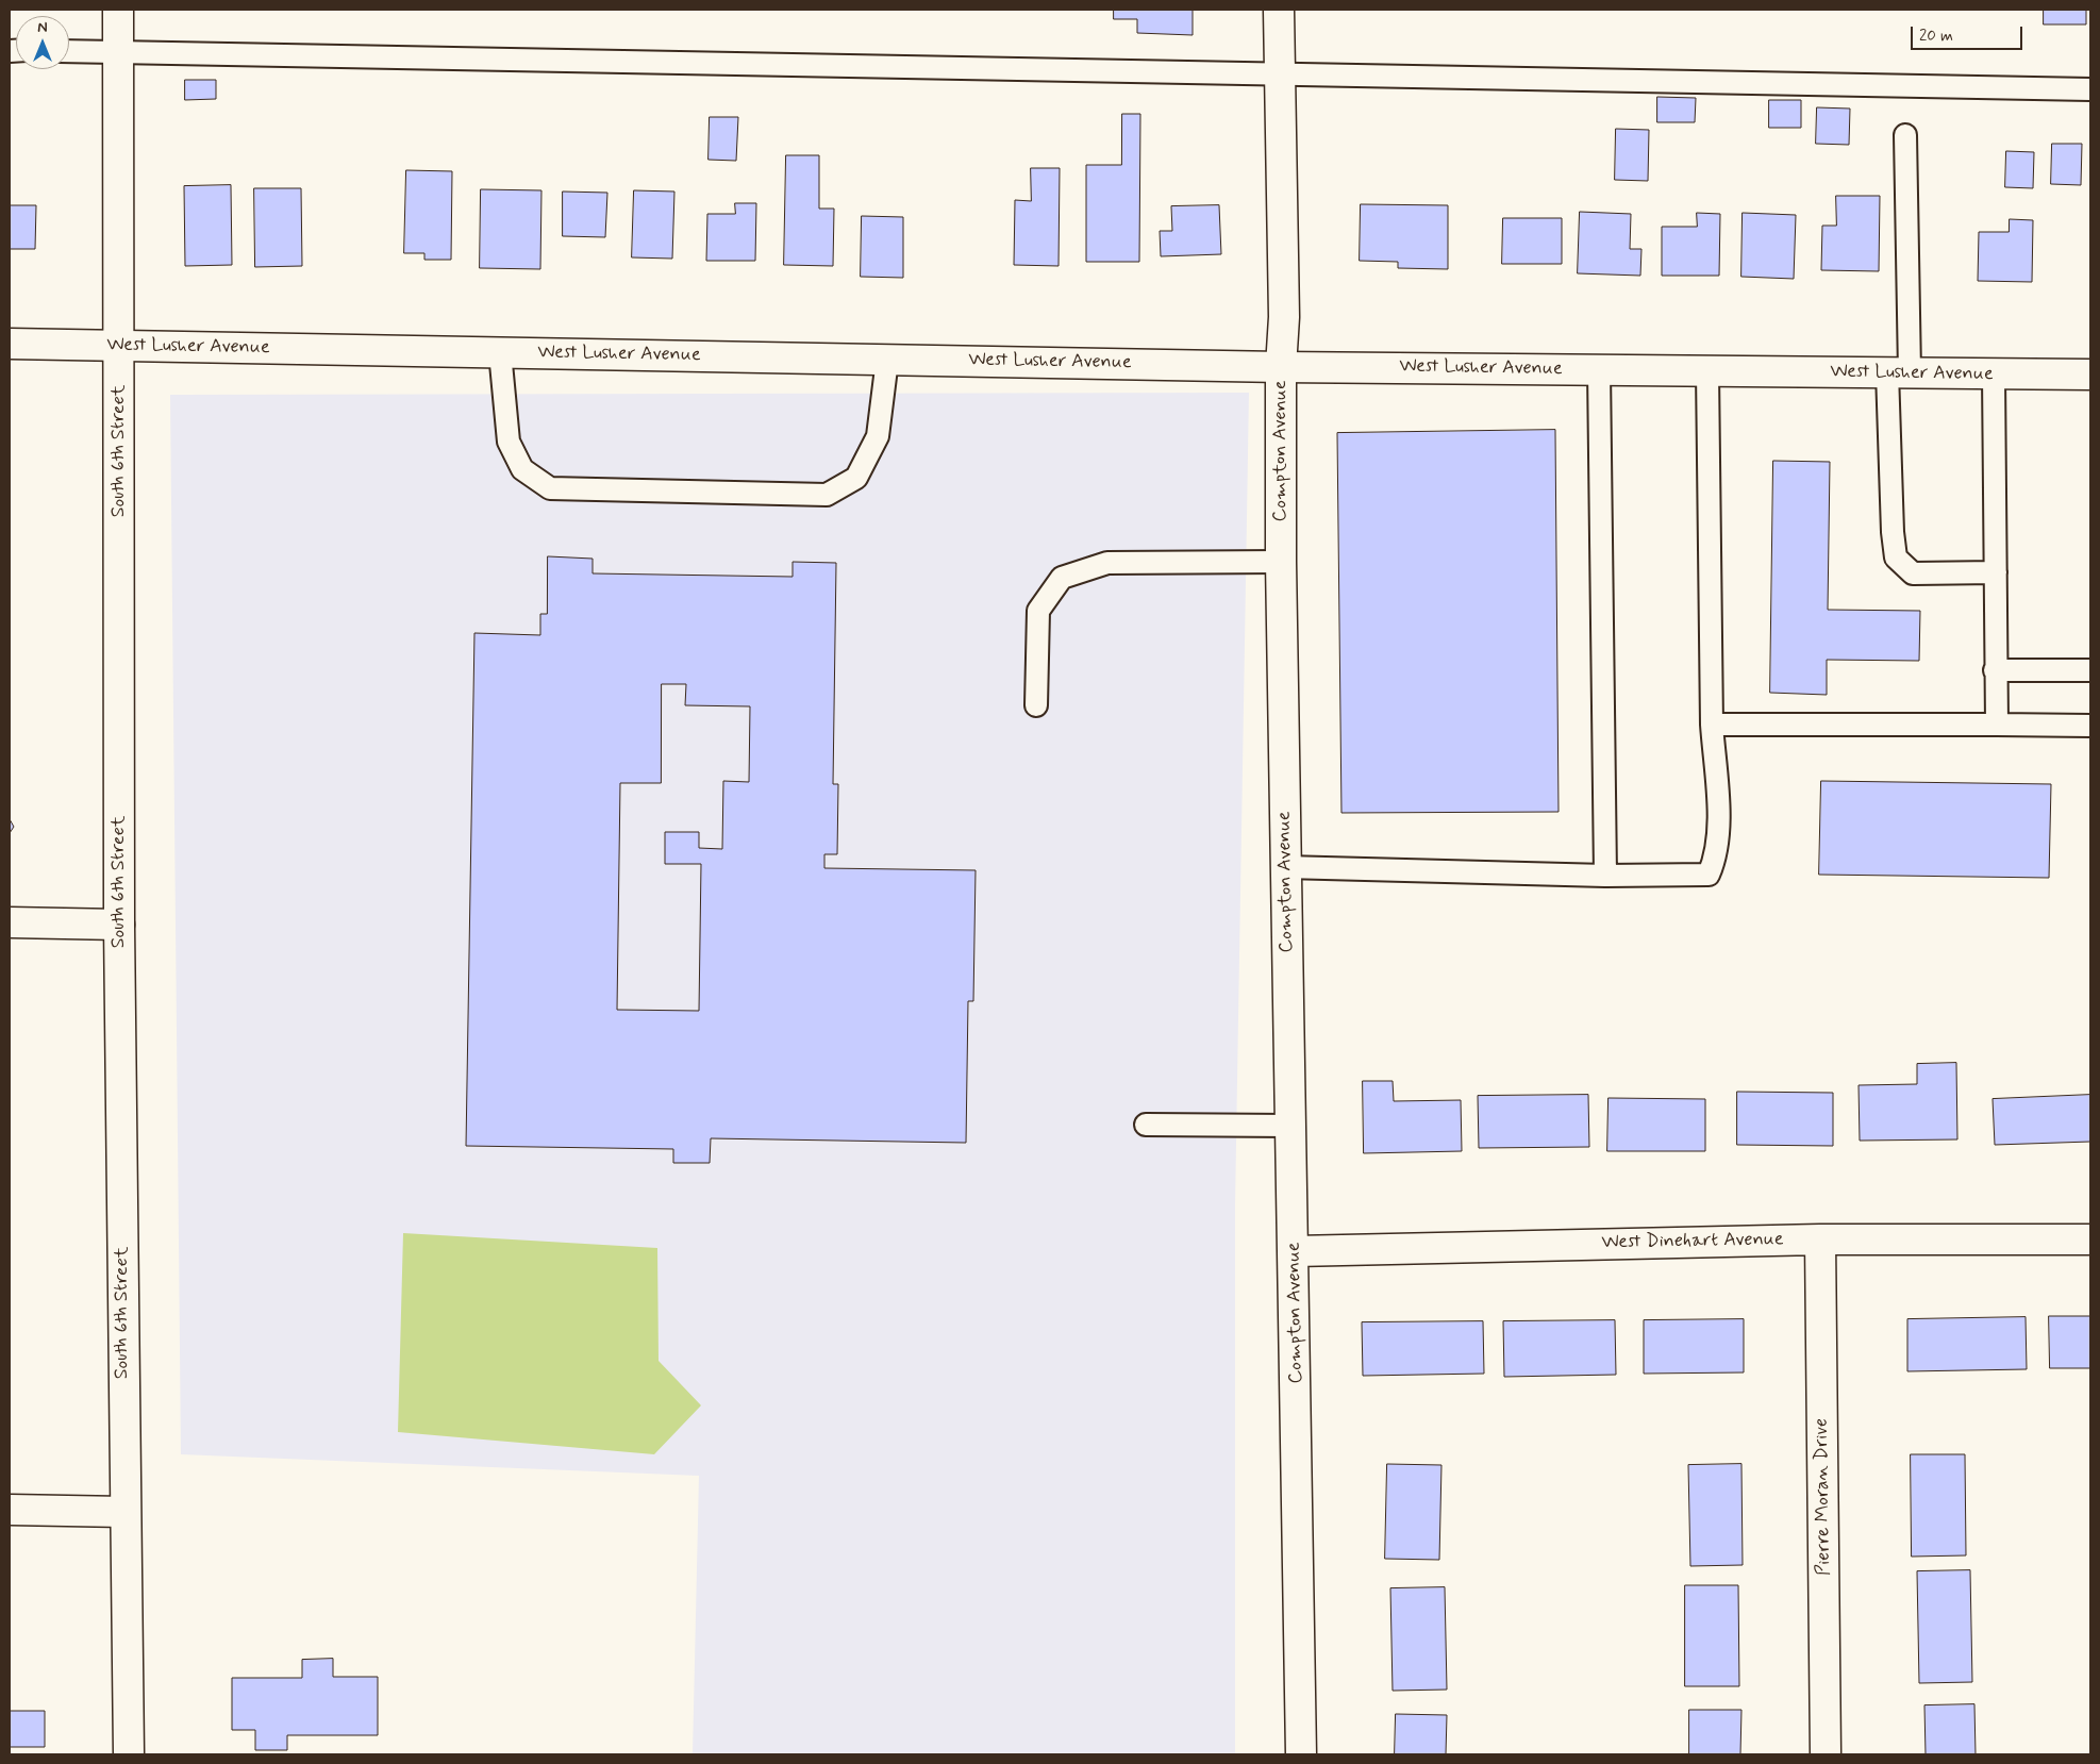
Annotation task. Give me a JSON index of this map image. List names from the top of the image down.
{
  "streets": {
    "street": [
      "West Lusher Avenue",
      "South 6th Street",
      "Compton Avenue",
      "West Dinehart Avenue",
      "Pierre Moran Drive"
    ]
  },
  "crossings": [
    ["West Lusher Avenue", "South 6th Street"],
    ["West Lusher Avenue", "Compton Avenue"],
    ["Compton Avenue", "West Dinehart Avenue"],
    ["West Dinehart Avenue", "Pierre Moran Drive"]
  ],
  "scale_bar": "20 m",
  "north": "top"
}
